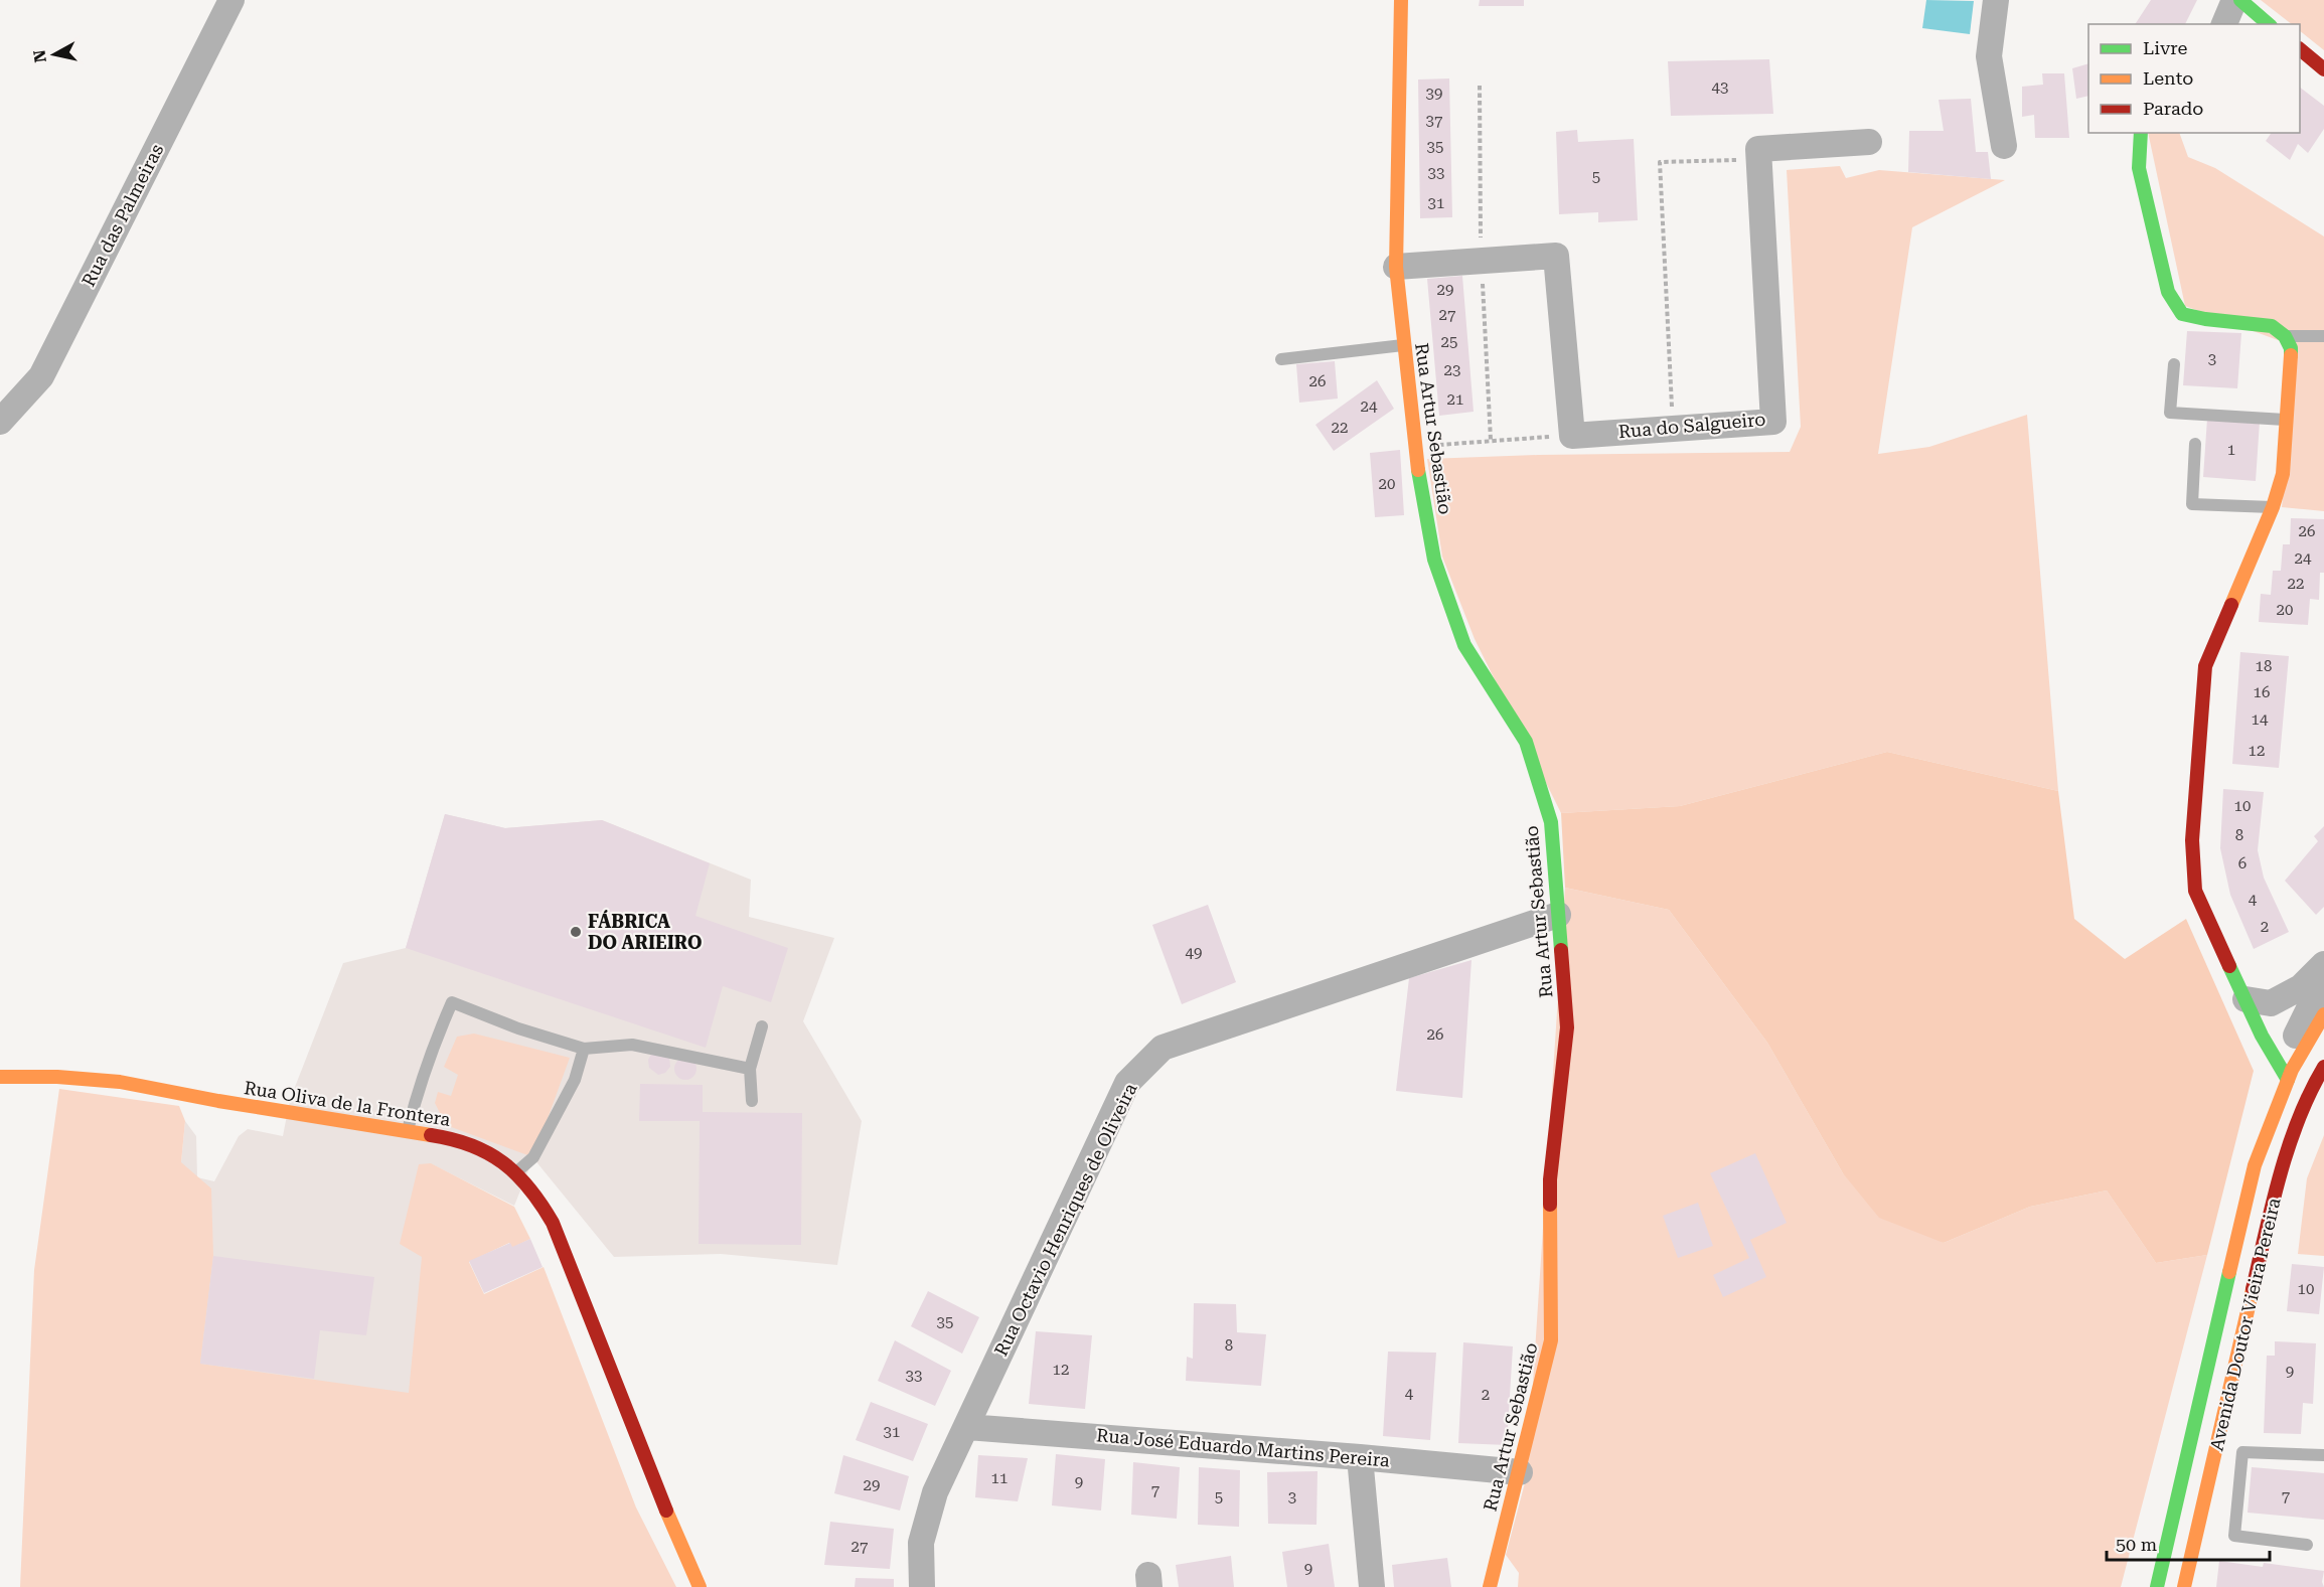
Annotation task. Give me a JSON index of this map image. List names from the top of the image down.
{
  "streets": {
    "street": [
      "Rua das Palmeiras",
      "Rua do Salgueiro",
      "Rua Artur Sebastião",
      "Rua Oliva de la Frontera",
      "Rua Octavio Henriques de Oliveira",
      "Avenida Doutor Vieira Pereira",
      "Rua José Eduardo Martins Pereira"
    ]
  },
  "crossings": [
    ["Rua Artur Sebastião", "Rua Octavio Henriques de Oliveira"],
    ["Rua Artur Sebastião", "Rua José Eduardo Martins Pereira"],
    ["Rua Octavio Henriques de Oliveira", "Rua José Eduardo Martins Pereira"]
  ],
  "places": ["FÁBRICA DO ARIEIRO"],
  "house_numbers": [
    "43",
    "39",
    "37",
    "35",
    "33",
    "5",
    "31",
    "29",
    "27",
    "25",
    "3",
    "23",
    "26",
    "21",
    "24",
    "22",
    "1",
    "20",
    "26",
    "24",
    "22",
    "20",
    "18",
    "16",
    "14",
    "12",
    "10",
    "8",
    "6",
    "4",
    "2",
    "49",
    "26",
    "10",
    "35",
    "8",
    "12",
    "9",
    "33",
    "4",
    "2",
    "31",
    "11",
    "9",
    "29",
    "7",
    "7",
    "5",
    "3",
    "27",
    "9"
  ],
  "legend": ["Livre", "Lento", "Parado"],
  "scale_bar": "50 m",
  "north": "left"
}
